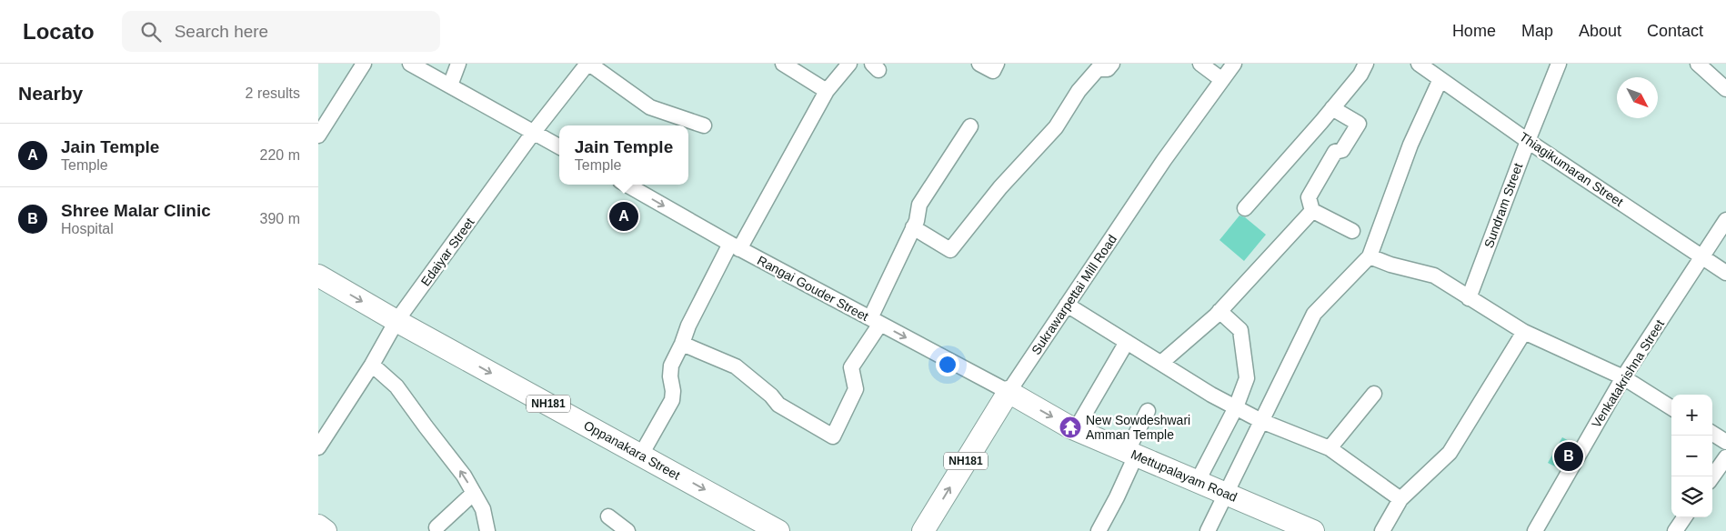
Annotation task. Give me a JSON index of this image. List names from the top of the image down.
{
  "streets": {
    "highway": [
      "Sukrawarpettai Mill Road",
      "NH181",
      "Oppanakara Street",
      "Mettupalayam Road"
    ],
    "street": [
      "Thiagikumaran Street",
      "Sundram Street",
      "Edaiyar Street",
      "Rangai Gouder Street",
      "Venkatakrishna Street"
    ]
  },
  "crossings": [
    ["Thiagikumaran Street", "Sundram Street"],
    ["Thiagikumaran Street", "Venkatakrishna Street"],
    ["Edaiyar Street", "Oppanakara Street"],
    ["Rangai Gouder Street", "Sukrawarpettai Mill Road"],
    ["Rangai Gouder Street", "Mettupalayam Road"],
    ["Sukrawarpettai Mill Road", "Mettupalayam Road"]
  ],
  "one_way": ["Rangai Gouder Street", "Oppanakara Street"],
  "places": {
    "temple": ["New Sowdeshwari Amman Temple"]
  },
  "north": "bottom right",
  "page": {
    "header": "Locato",
    "search": "Search here",
    "nav": [
      "Home",
      "Map",
      "About",
      "Contact"
    ],
    "heading": ["Nearby", "2 results"],
    "list": [
      {
        "mark": "A",
        "name": "Jain Temple",
        "note": "Temple",
        "value": "220 m"
      },
      {
        "mark": "B",
        "name": "Shree Malar Clinic",
        "note": "Hospital",
        "value": "390 m"
      }
    ],
    "popup": ["Jain Temple", "Temple"],
    "pins": ["A", "B"],
    "map_buttons": ["+", "−"]
  }
}
